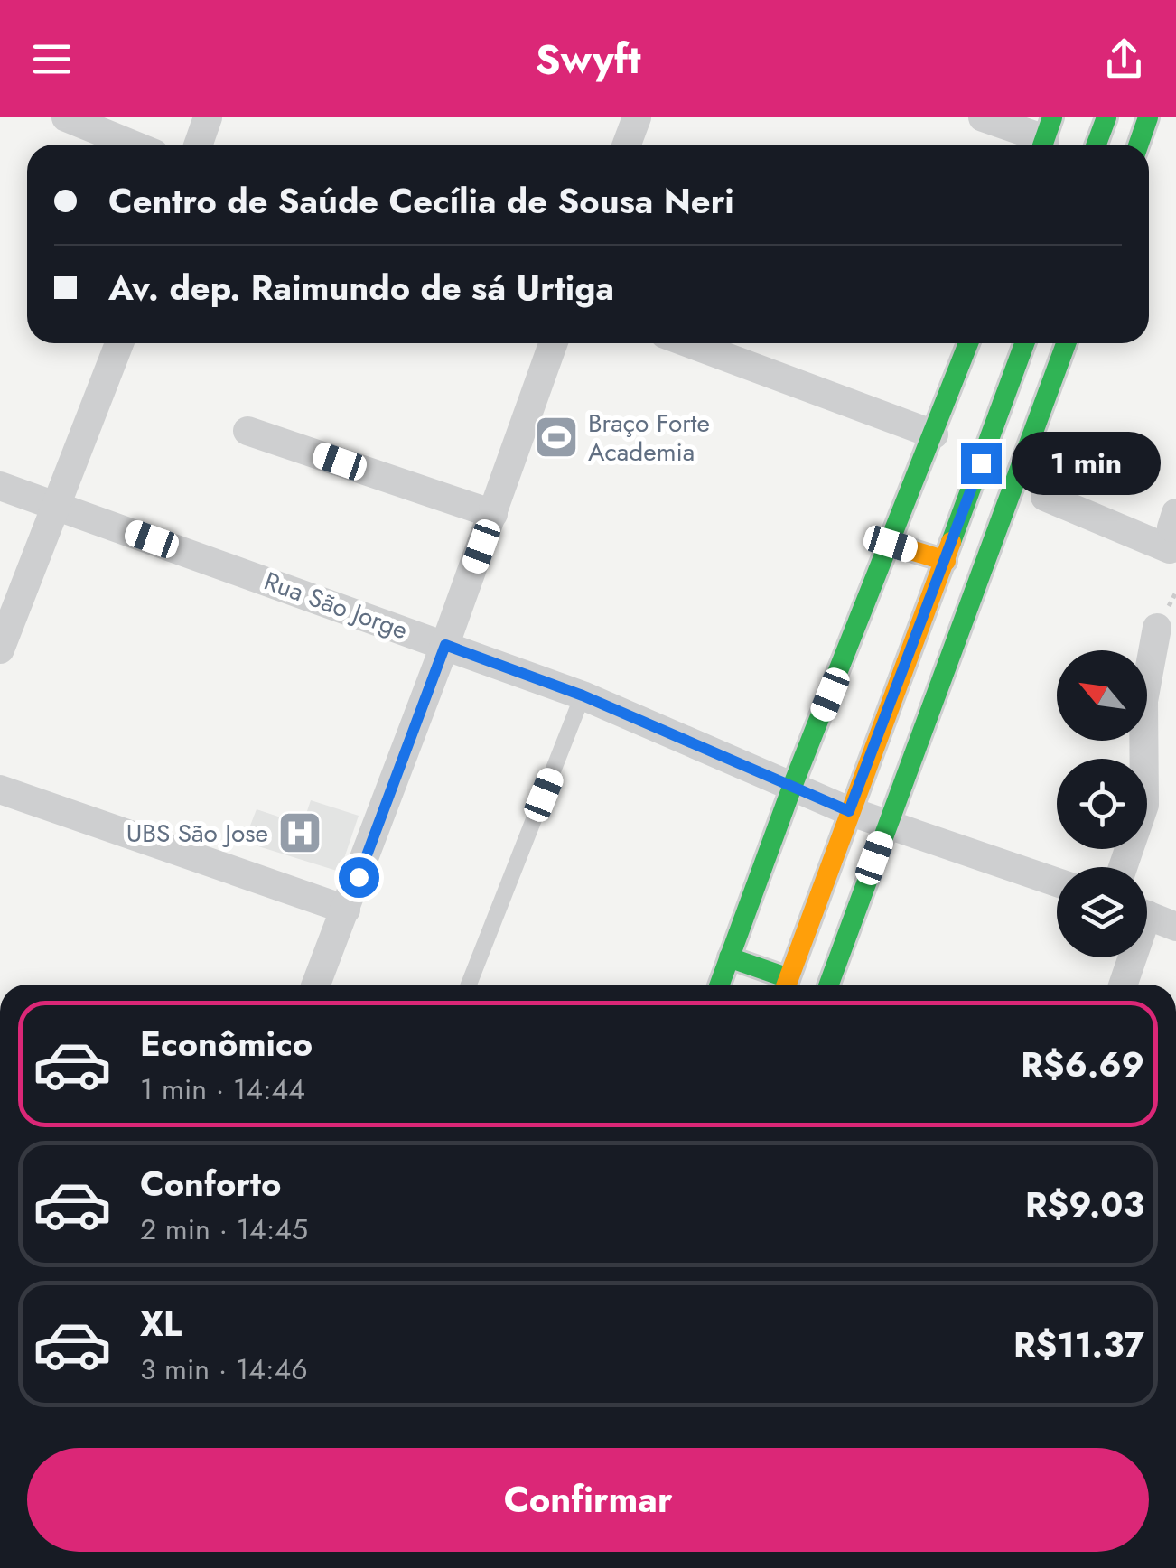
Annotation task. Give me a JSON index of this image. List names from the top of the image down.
{
  "streets": {
    "street": ["Rua São Jorge"]
  },
  "places": {
    "sports": ["Braço Forte Academia"],
    "hospital": ["UBS São Jose"]
  },
  "north": "top left",
  "page": {
    "header": "Swyft",
    "banner": ["Centro de Saúde Cecília de Sousa Neri", "Av. dep. Raimundo de sá Urtiga"],
    "bubble": "1 min",
    "list": [
      {
        "name": "Econômico",
        "note": "1 min · 14:44",
        "value": "R$6.69"
      },
      {
        "name": "Conforto",
        "note": "2 min · 14:45",
        "value": "R$9.03"
      },
      {
        "name": "XL",
        "note": "3 min · 14:46",
        "value": "R$11.37"
      }
    ],
    "buttons": "Confirmar"
  }
}
